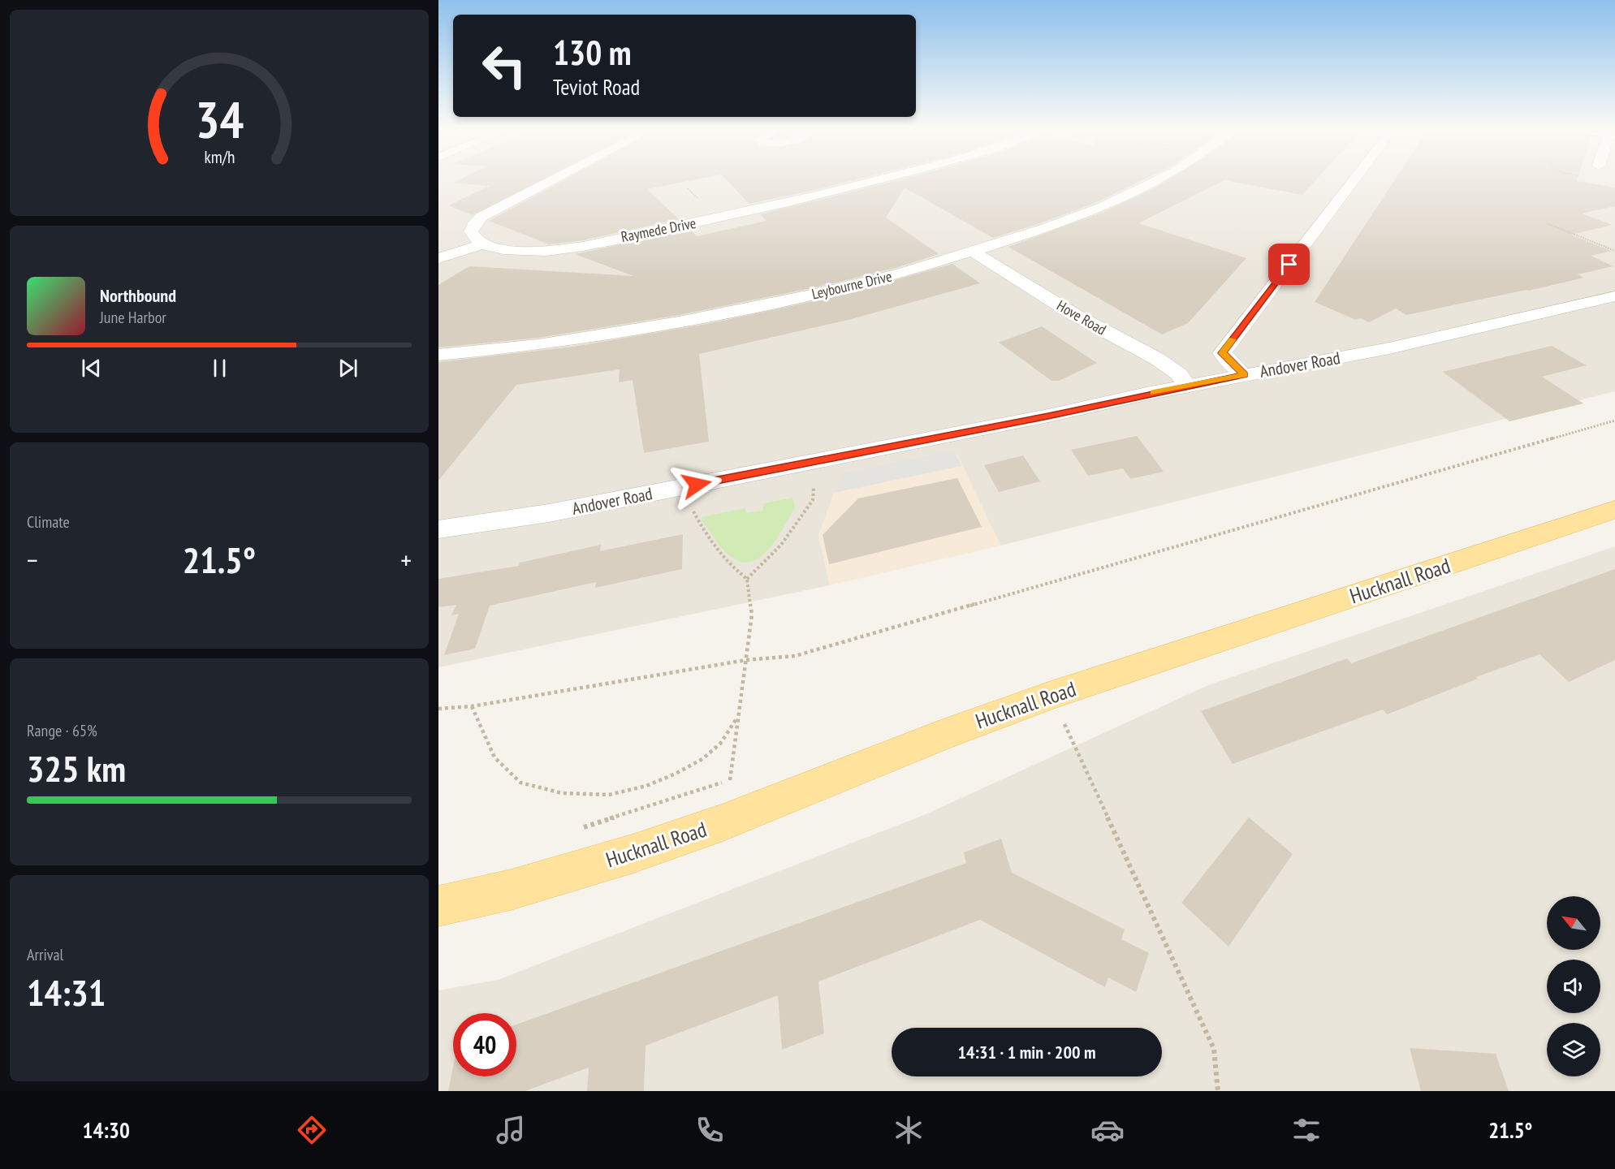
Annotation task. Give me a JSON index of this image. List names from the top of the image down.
{
  "streets": {
    "main road": ["Hucknall Road"],
    "street": [
      "Raymede Drive",
      "Leybourne Drive",
      "Hove Road",
      "Andover Road"
    ]
  },
  "crossings": [
    ["Leybourne Drive", "Hove Road"],
    ["Hove Road", "Andover Road"]
  ],
  "north": "top left",
  "page": {
    "turn": ["130 m", "Teviot Road"],
    "song": ["Northbound", "June Harbor"],
    "tile": [
      "Climate",
      ["Range · 65%", "325 km"],
      ["Arrival", "14:31"]
    ],
    "heat": ["−", "21.5°", "+"],
    "limit": "40",
    "trip": "14:31 · 1 min · 200 m",
    "tabs": ["14:30", "21.5°"],
    "gauge": ["34", "km/h"]
  }
}
